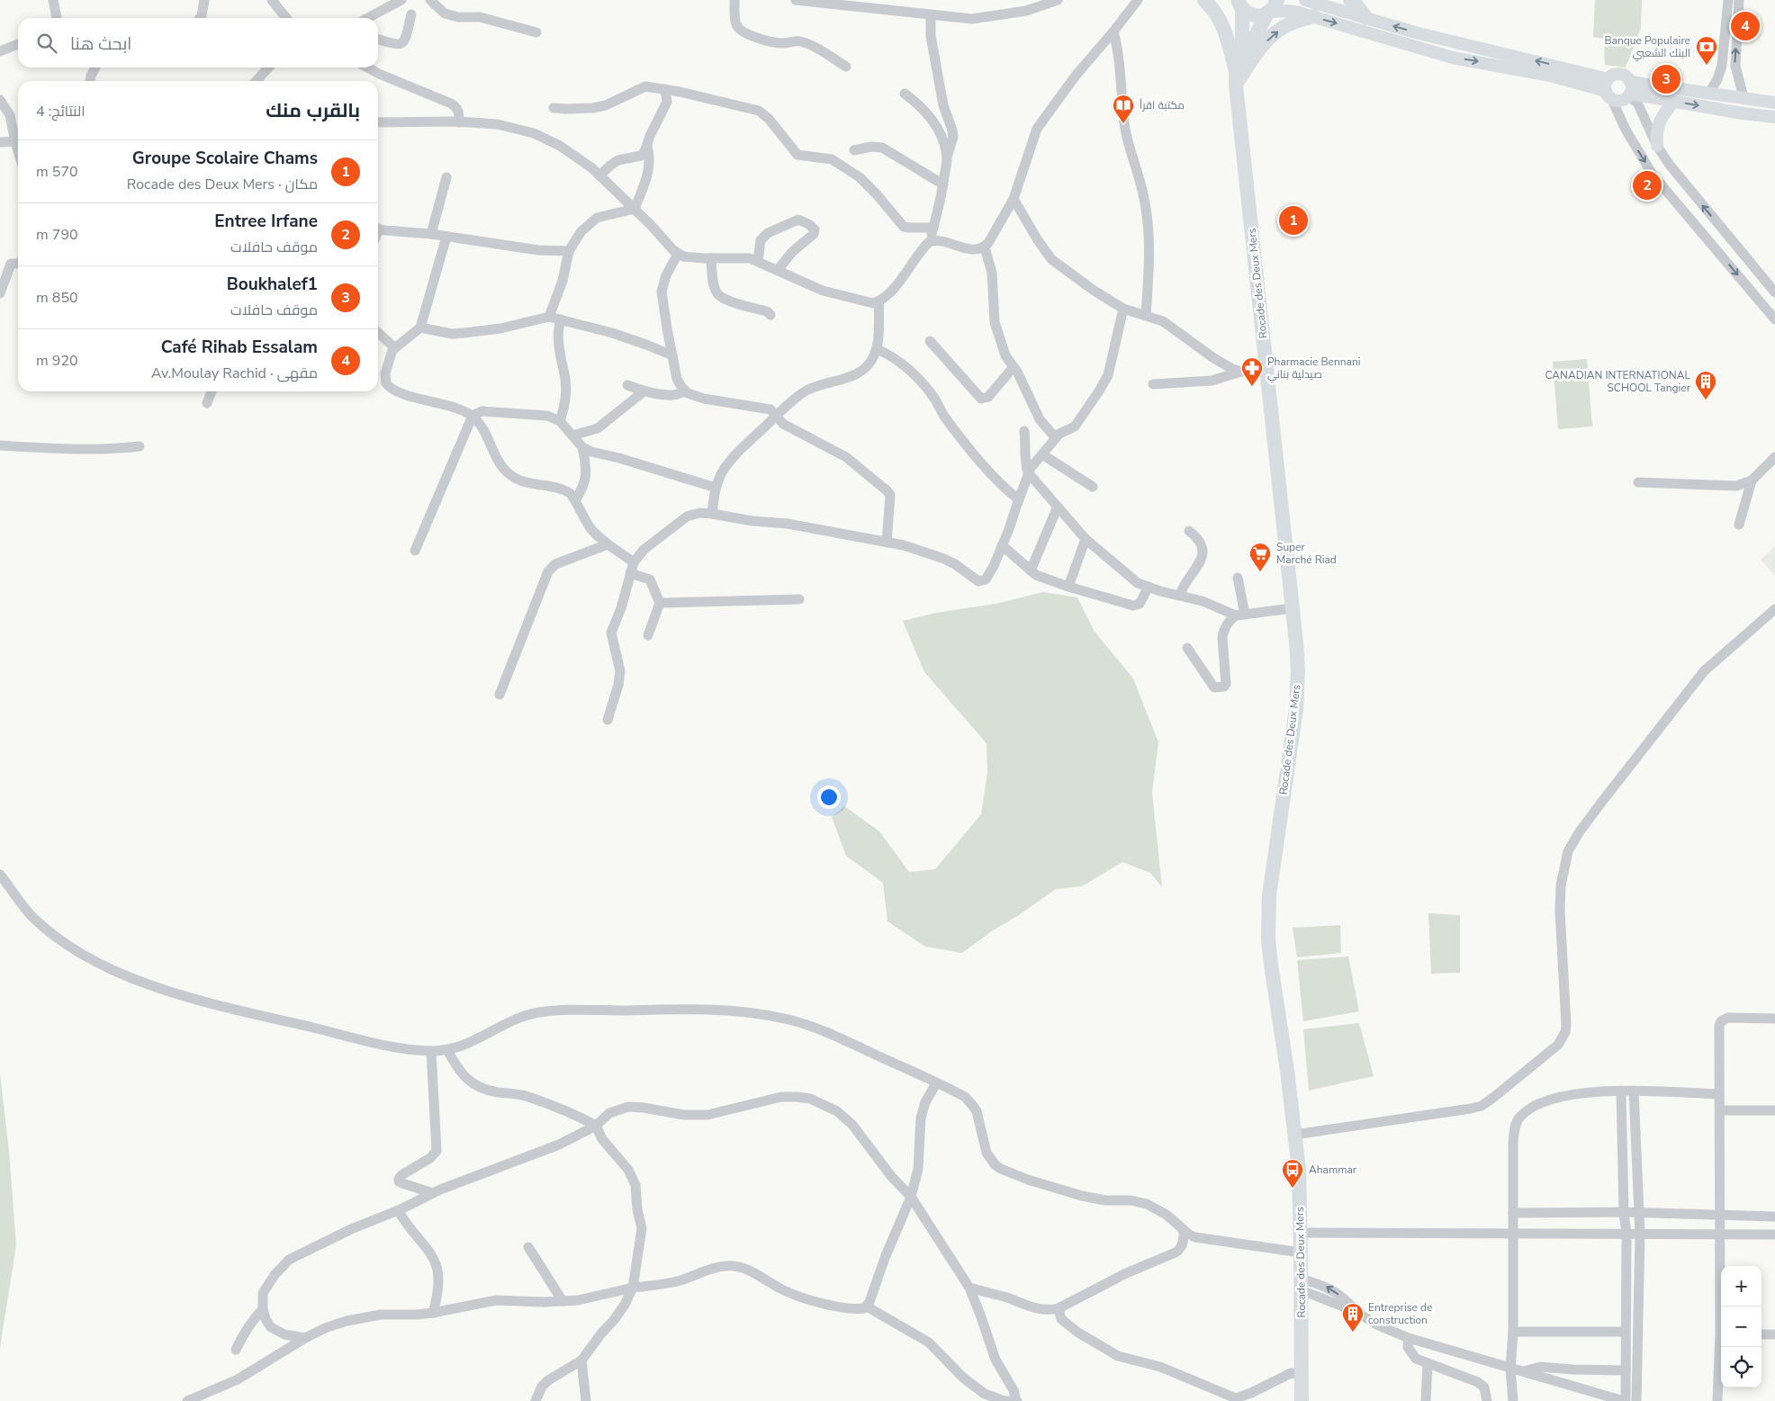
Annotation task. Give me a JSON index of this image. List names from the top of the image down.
{
  "streets": {
    "highway": ["Rocade des Deux Mers"]
  },
  "places": {
    "bank": ["Banque Populaire البنك الشعبي"],
    "library": ["مكتبة اقرأ"],
    "pharmacy": ["Pharmacie Bennani صيدلية بناني"],
    "building": ["CANADIAN INTERNATIONAL SCHOOL Tangier", "Entreprise de construction"],
    "supermarket": ["Super Marché Riad"],
    "bus stop": ["Ahammar"]
  },
  "page": {
    "pins": [
      "4",
      "3",
      "2",
      "1"
    ],
    "search": "ابحث هنا",
    "heading": ["بالقرب منك", "النتائج: 4"],
    "list": [
      {
        "mark": "1",
        "name": "Groupe Scolaire Chams",
        "note": "مكان · Rocade des Deux Mers",
        "value": "570 m"
      },
      {
        "mark": "2",
        "name": "Entree Irfane",
        "note": "موقف حافلات",
        "value": "790 m"
      },
      {
        "mark": "3",
        "name": "Boukhalef1",
        "note": "موقف حافلات",
        "value": "850 m"
      },
      {
        "mark": "4",
        "name": "Café Rihab Essalam",
        "note": "مقهى · Av.Moulay Rachid",
        "value": "920 m"
      }
    ],
    "map_buttons": ["+", "−"]
  }
}
